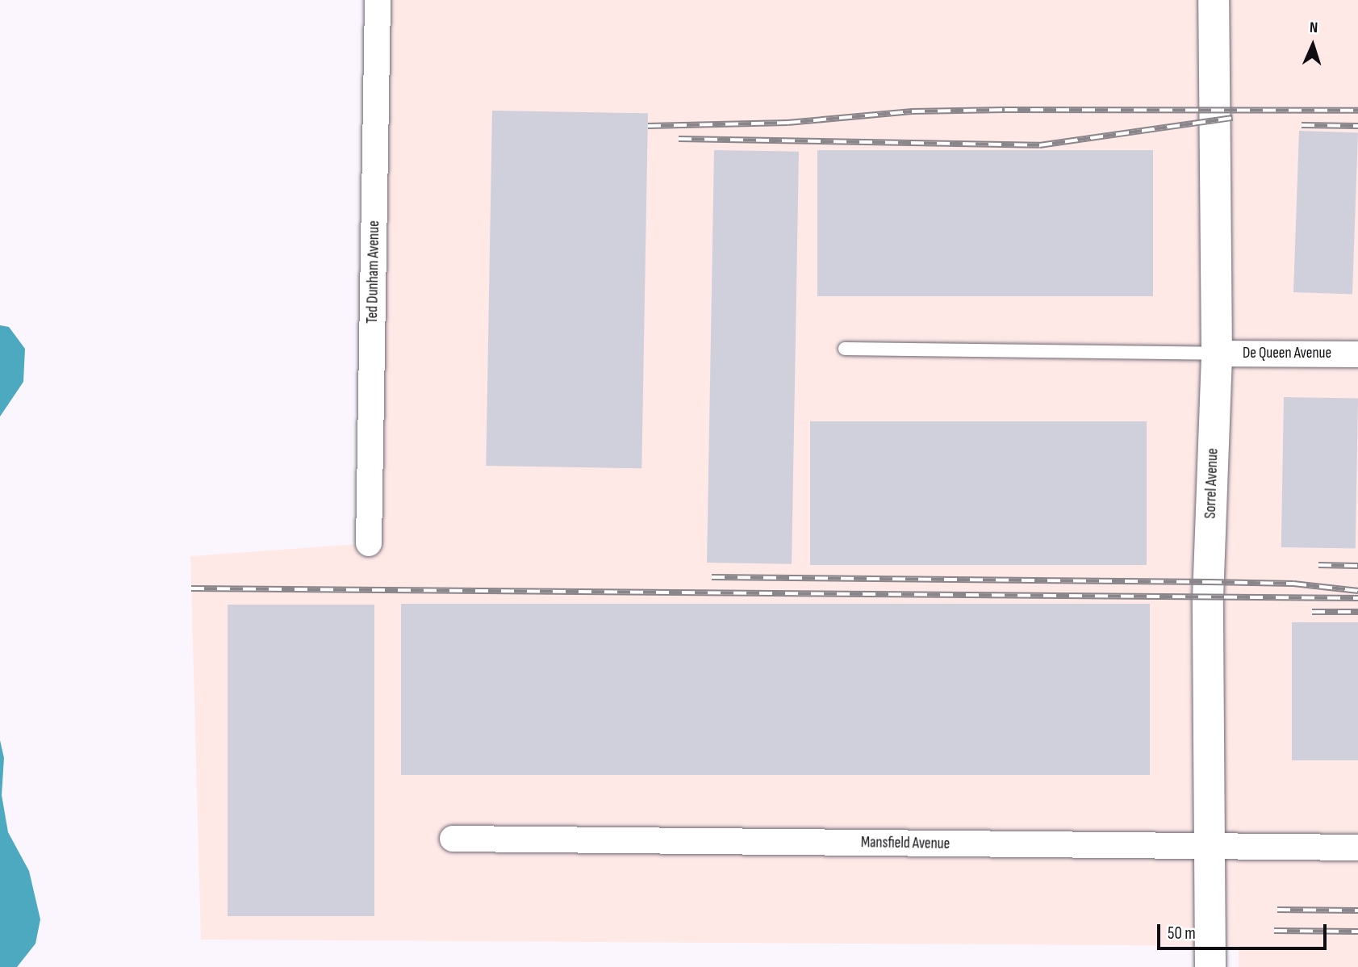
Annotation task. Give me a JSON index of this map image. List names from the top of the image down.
{
  "streets": {
    "street": [
      "Ted Dunham Avenue",
      "De Queen Avenue",
      "Sorrel Avenue",
      "Mansfield Avenue"
    ]
  },
  "crossings": [
    ["De Queen Avenue", "Sorrel Avenue"],
    ["Sorrel Avenue", "Mansfield Avenue"]
  ],
  "scale_bar": "50 m",
  "north": "top"
}
